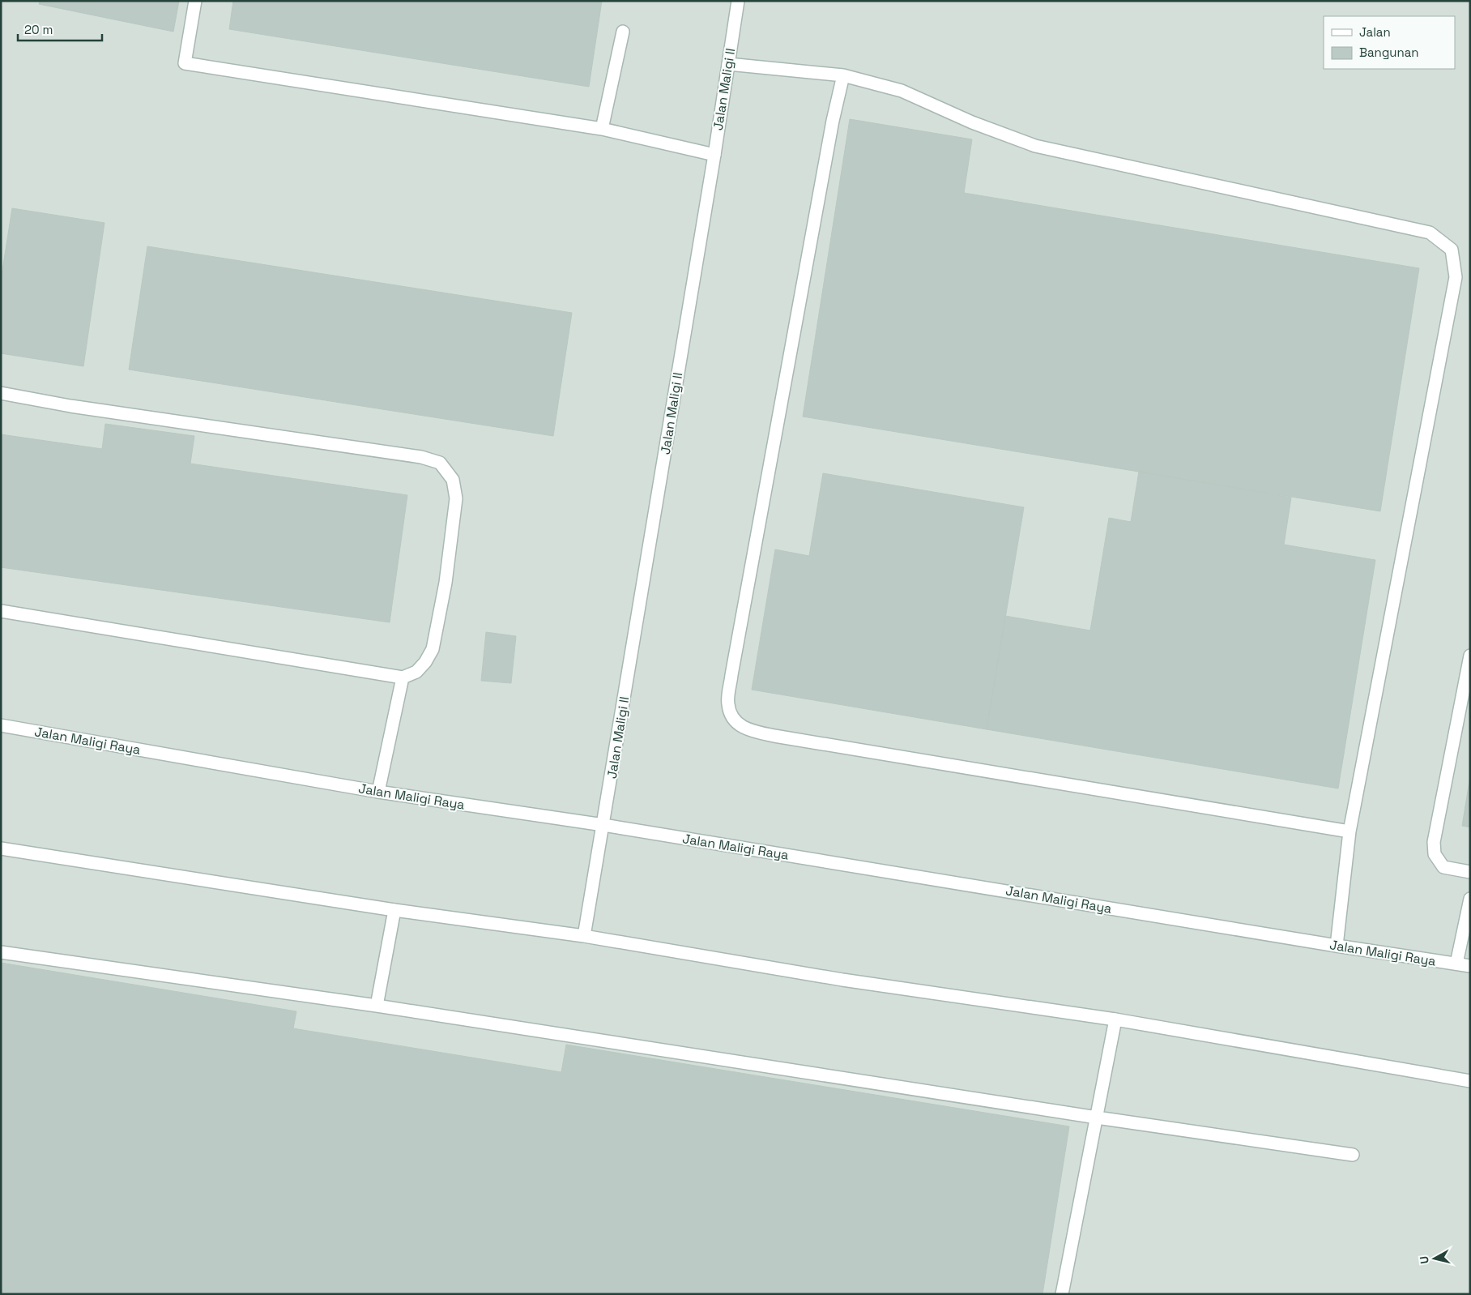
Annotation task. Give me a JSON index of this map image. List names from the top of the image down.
{
  "streets": {
    "street": ["Jalan Maligi II", "Jalan Maligi Raya"]
  },
  "crossings": [
    ["Jalan Maligi II", "Jalan Maligi Raya"]
  ],
  "legend": ["Jalan", "Bangunan"],
  "scale_bar": "20 m",
  "north": "left"
}
